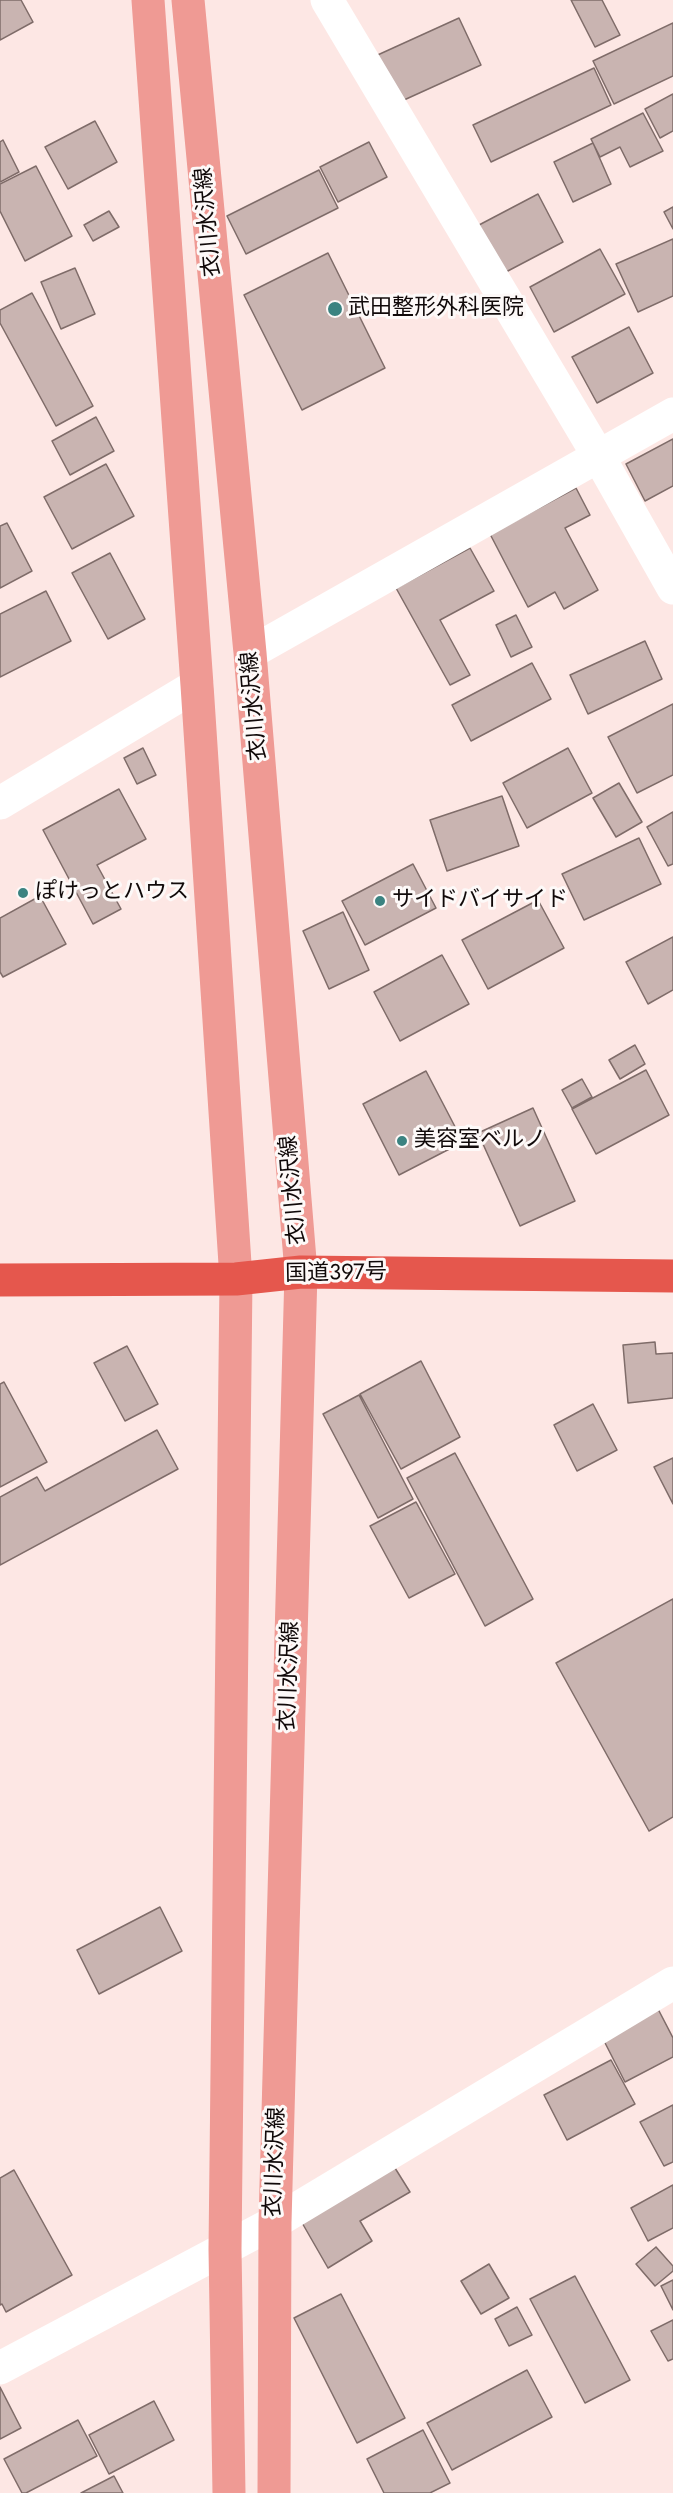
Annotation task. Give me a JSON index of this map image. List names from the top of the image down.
{
  "streets": {
    "highway": ["国道397号"],
    "main road": ["衣川水沢線"]
  },
  "crossings": [
    ["衣川水沢線", "国道397号"]
  ],
  "places": [
    "武田整形外科医院",
    "ぽけっとハウス",
    "サイドバイサイド",
    "美容室ベルノ"
  ]
}
